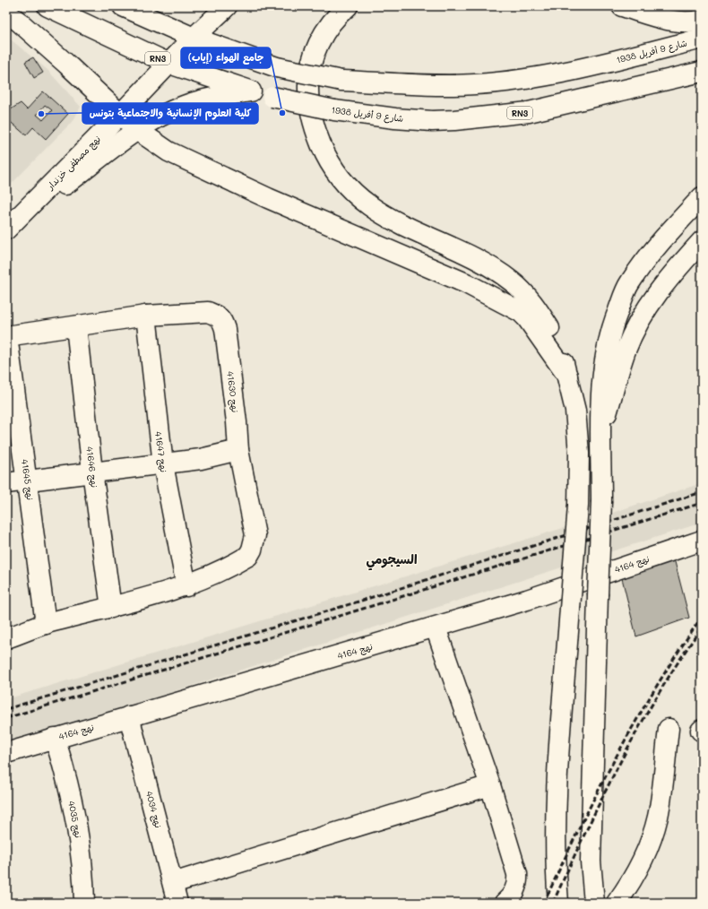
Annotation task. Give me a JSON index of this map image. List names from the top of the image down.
{
  "streets": {
    "main road": [
      "شارع 9 أفريل 1938",
      "RN3",
      "نهج مصطفى خزندار",
      "نهج 41630",
      "نهج 41647",
      "نهج 41646",
      "نهج 41645",
      "نهج 4164",
      "نهج 4034",
      "نهج 4035"
    ]
  },
  "crossings": [
    ["شارع 9 أفريل 1938", "نهج مصطفى خزندار"],
    ["نهج 41630", "نهج 41647"],
    ["نهج 41630", "نهج 41646"],
    ["نهج 41630", "نهج 41645"],
    ["نهج 4164", "نهج 4034"],
    ["نهج 4164", "نهج 4035"]
  ],
  "districts": ["السيجومي"],
  "places": ["جامع الهواء (إياب)", "كلية العلوم الإنسانية والاجتماعية بتونس"]
}
